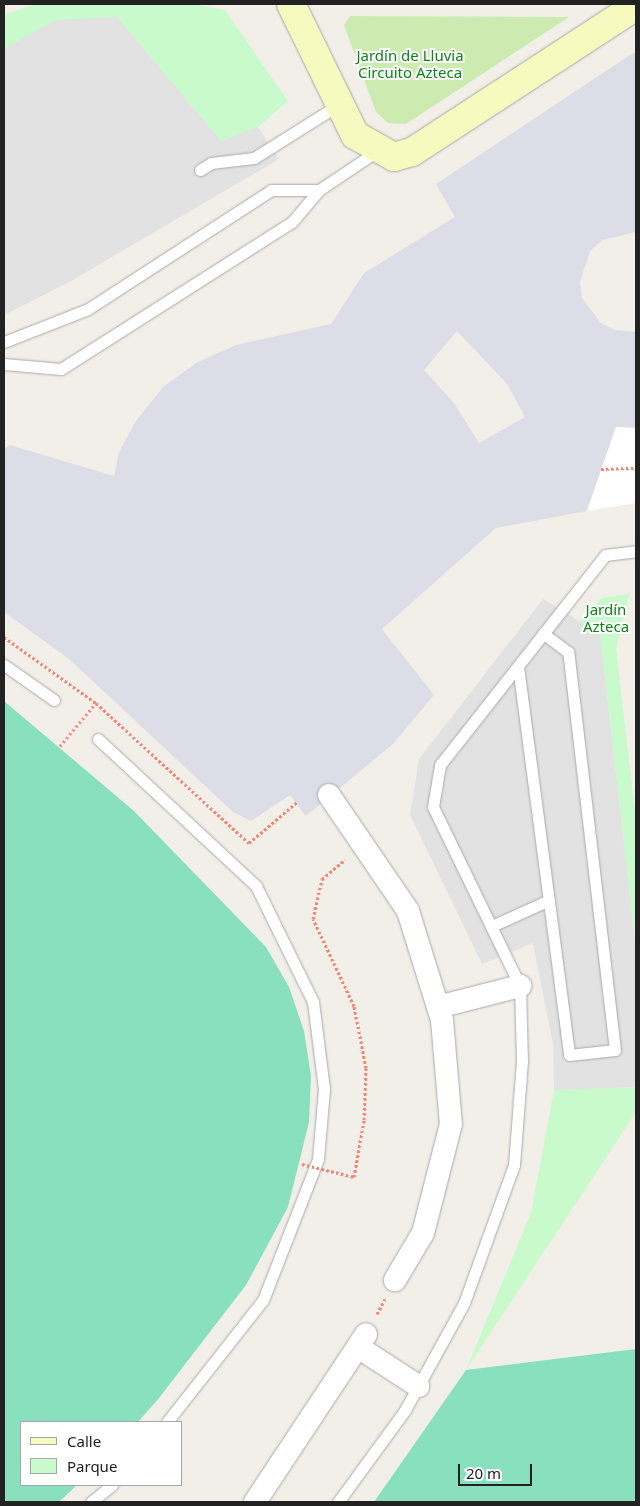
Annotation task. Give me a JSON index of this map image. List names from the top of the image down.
{
  "parks": ["Jardín de Lluvia Circuito Azteca", "Jardín Azteca"],
  "legend": ["Calle", "Parque"],
  "scale_bar": "20 m"
}
